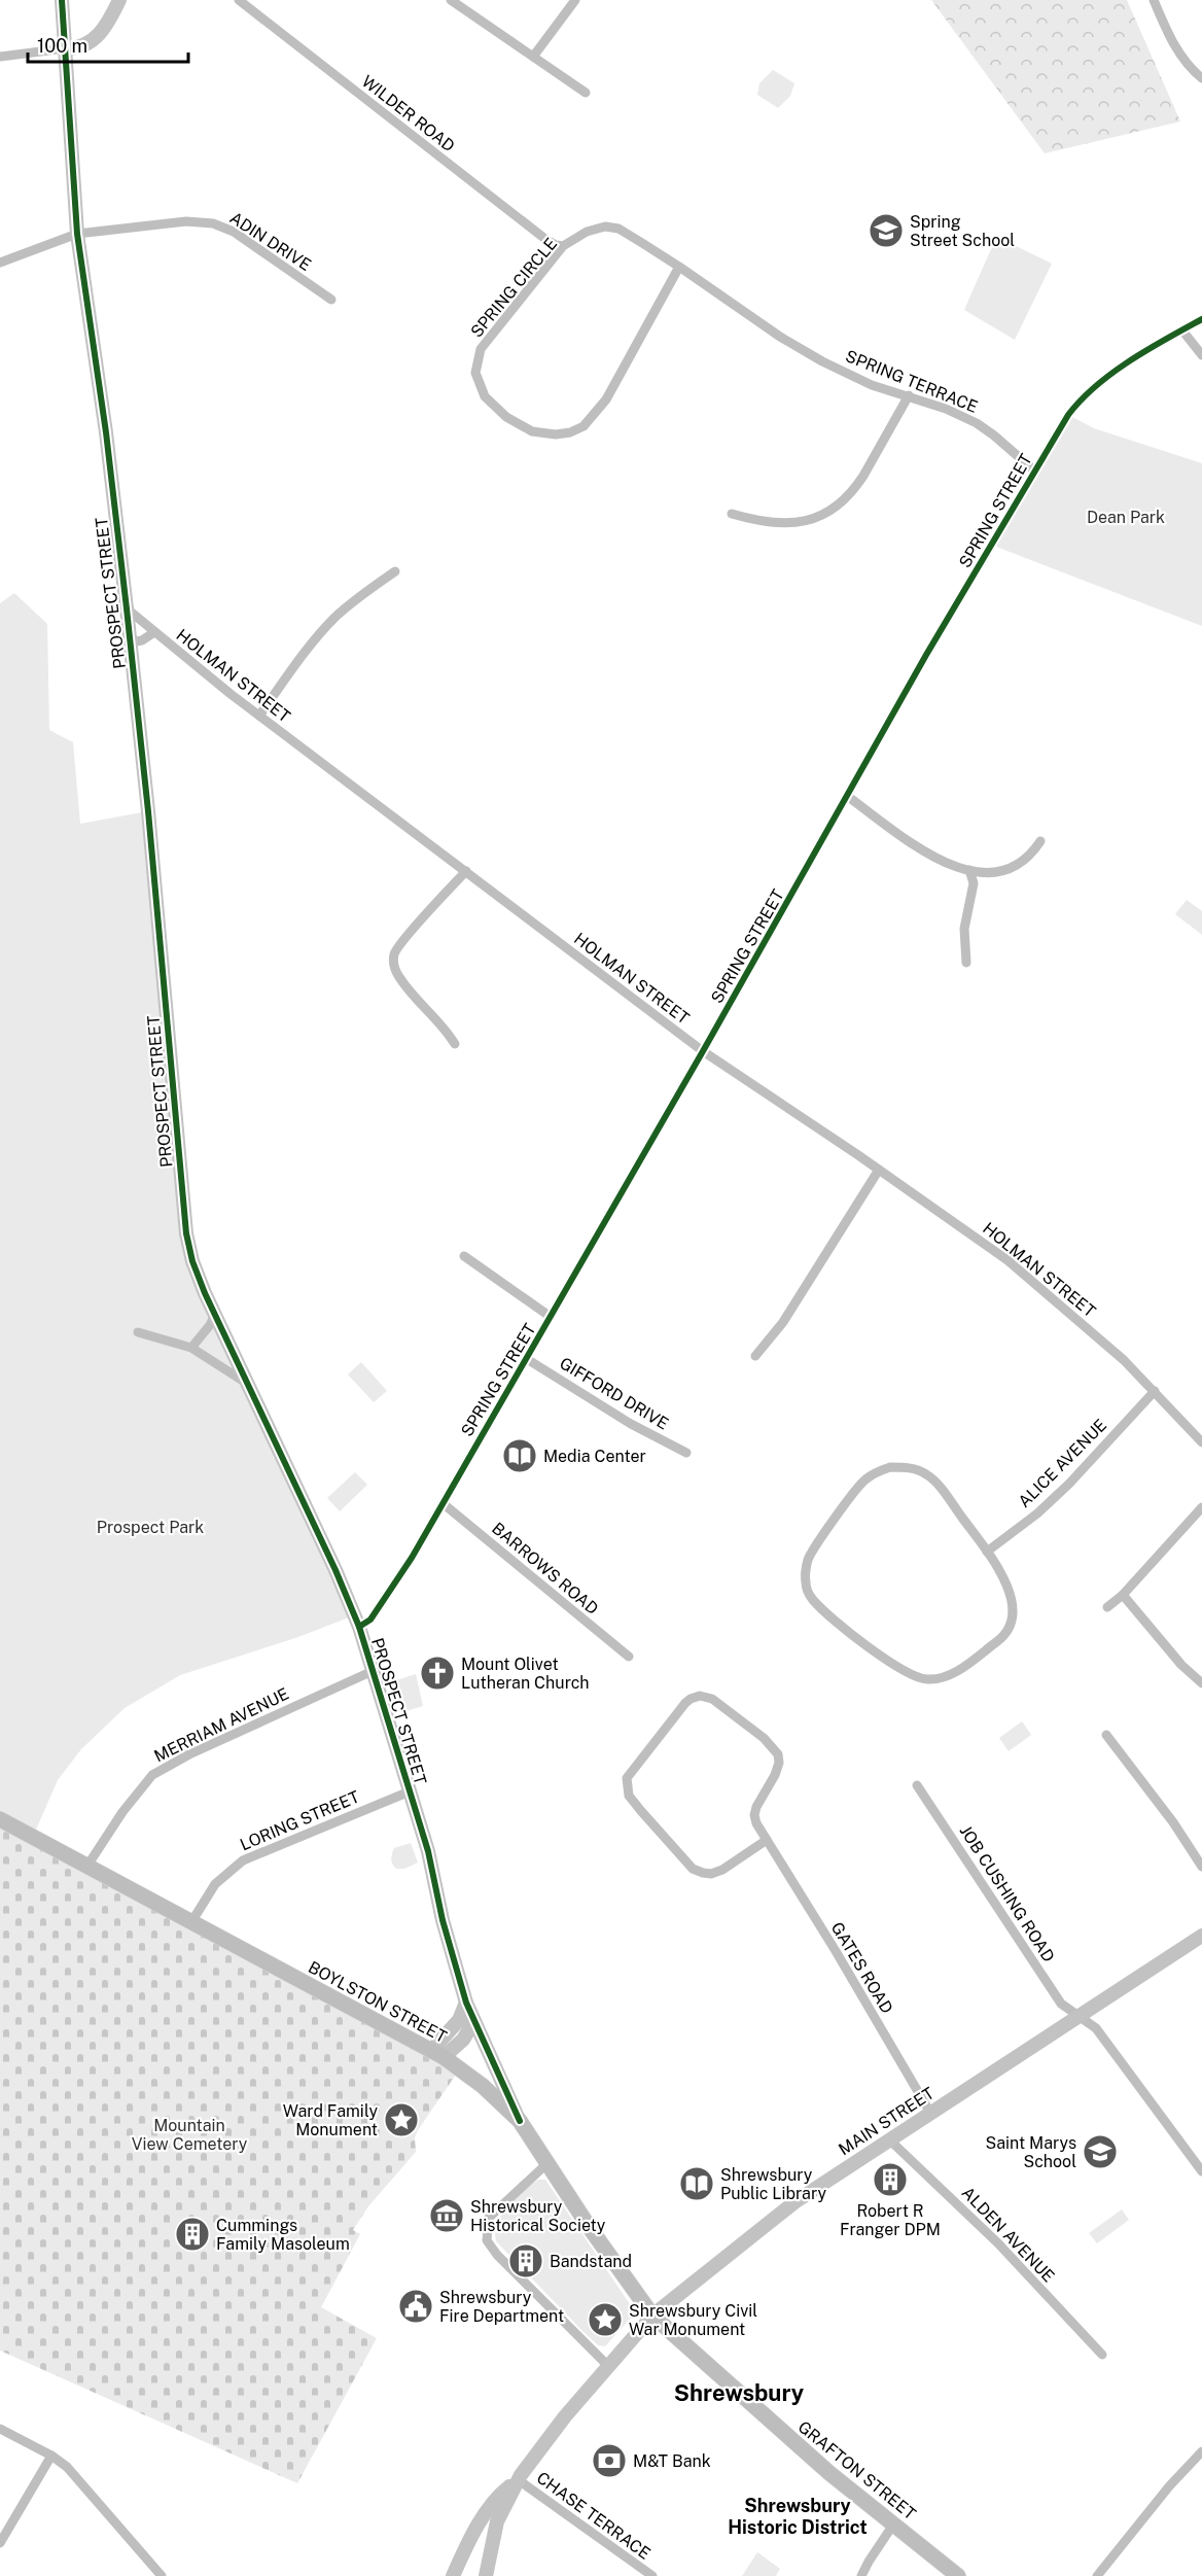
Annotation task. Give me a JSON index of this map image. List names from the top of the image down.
{
  "streets": {
    "main road": ["BOYLSTON STREET", "GRAFTON STREET"],
    "street": [
      "WILDER ROAD",
      "ADIN DRIVE",
      "SPRING CIRCLE",
      "SPRING TERRACE",
      "SPRING STREET",
      "PROSPECT STREET",
      "HOLMAN STREET",
      "GIFFORD DRIVE",
      "ALICE AVENUE",
      "BARROWS ROAD",
      "MERRIAM AVENUE",
      "LORING STREET",
      "JOB CUSHING ROAD",
      "GATES ROAD",
      "MAIN STREET",
      "ALDEN AVENUE",
      "CHASE TERRACE"
    ]
  },
  "crossings": [
    ["WILDER ROAD", "SPRING CIRCLE"],
    ["ADIN DRIVE", "PROSPECT STREET"],
    ["SPRING CIRCLE", "SPRING TERRACE"],
    ["SPRING TERRACE", "SPRING STREET"],
    ["SPRING STREET", "PROSPECT STREET"],
    ["SPRING STREET", "HOLMAN STREET"],
    ["SPRING STREET", "GIFFORD DRIVE"],
    ["SPRING STREET", "BARROWS ROAD"],
    ["PROSPECT STREET", "HOLMAN STREET"],
    ["PROSPECT STREET", "MERRIAM AVENUE"],
    ["PROSPECT STREET", "LORING STREET"],
    ["PROSPECT STREET", "BOYLSTON STREET"],
    ["HOLMAN STREET", "ALICE AVENUE"],
    ["MERRIAM AVENUE", "BOYLSTON STREET"],
    ["LORING STREET", "BOYLSTON STREET"],
    ["JOB CUSHING ROAD", "MAIN STREET"],
    ["GATES ROAD", "MAIN STREET"],
    ["BOYLSTON STREET", "MAIN STREET"],
    ["BOYLSTON STREET", "GRAFTON STREET"],
    ["MAIN STREET", "ALDEN AVENUE"],
    ["MAIN STREET", "GRAFTON STREET"],
    ["MAIN STREET", "CHASE TERRACE"]
  ],
  "districts": ["Shrewsbury", "Shrewsbury Historic District"],
  "parks": ["Dean Park", "Prospect Park", "Mountain View Cemetery"],
  "places": {
    "school or university": ["Spring Street School", "Saint Marys School"],
    "library": ["Media Center", "Shrewsbury Public Library"],
    "church": ["Mount Olivet Lutheran Church"],
    "place": ["Ward Family Monument", "Shrewsbury Civil War Monument"],
    "building": ["Robert R Franger DPM", "Cummings Family Masoleum", "Bandstand"],
    "museum": ["Shrewsbury Historical Society"],
    "public building": ["Shrewsbury Fire Department"],
    "bank": ["M&T Bank"]
  },
  "scale_bar": "100 m"
}
